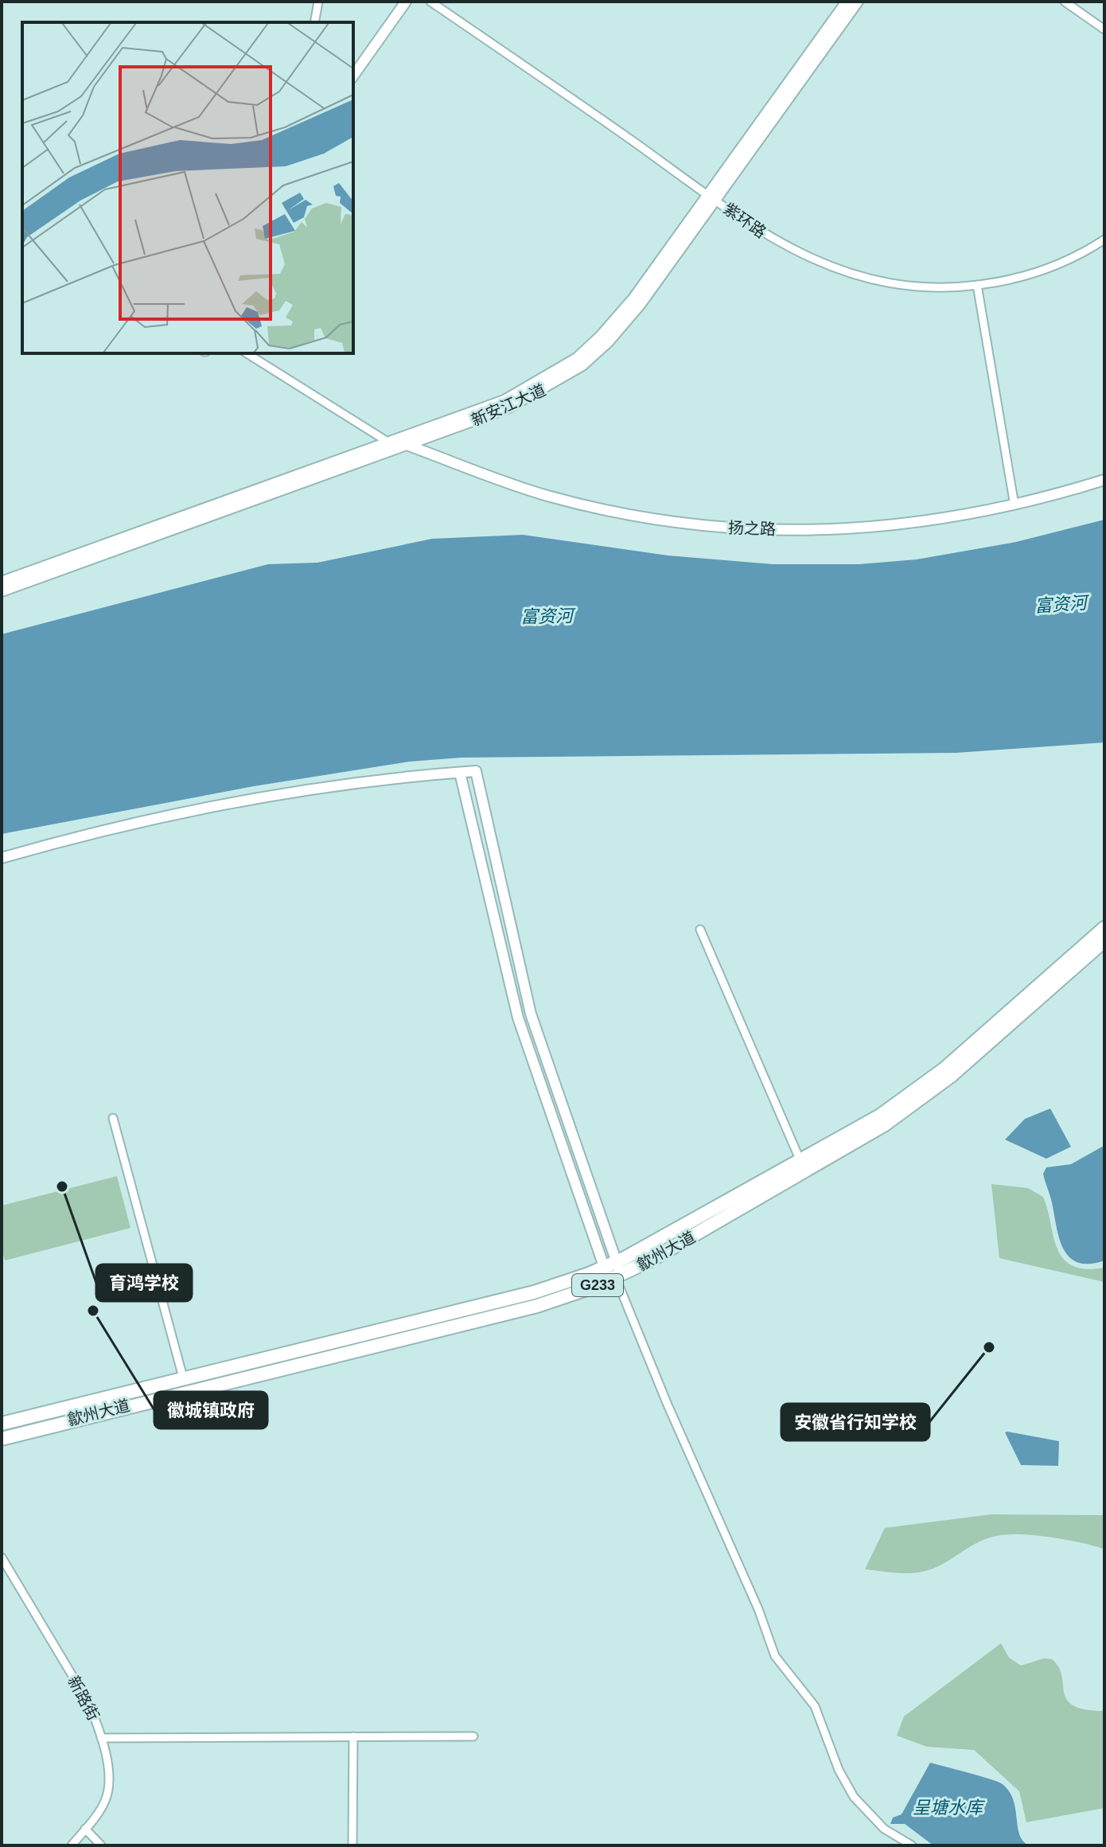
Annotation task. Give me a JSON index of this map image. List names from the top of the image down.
{
  "streets": {
    "highway": ["歙州大道", "G233"],
    "street": [
      "紫环路",
      "新安江大道",
      "扬之路",
      "新路街"
    ]
  },
  "crossings": [
    ["紫环路", "新安江大道"],
    ["新安江大道", "扬之路"]
  ],
  "water": ["富资河", "呈塘水库"],
  "places": ["育鸿学校", "徽城镇政府", "安徽省行知学校"]
}
